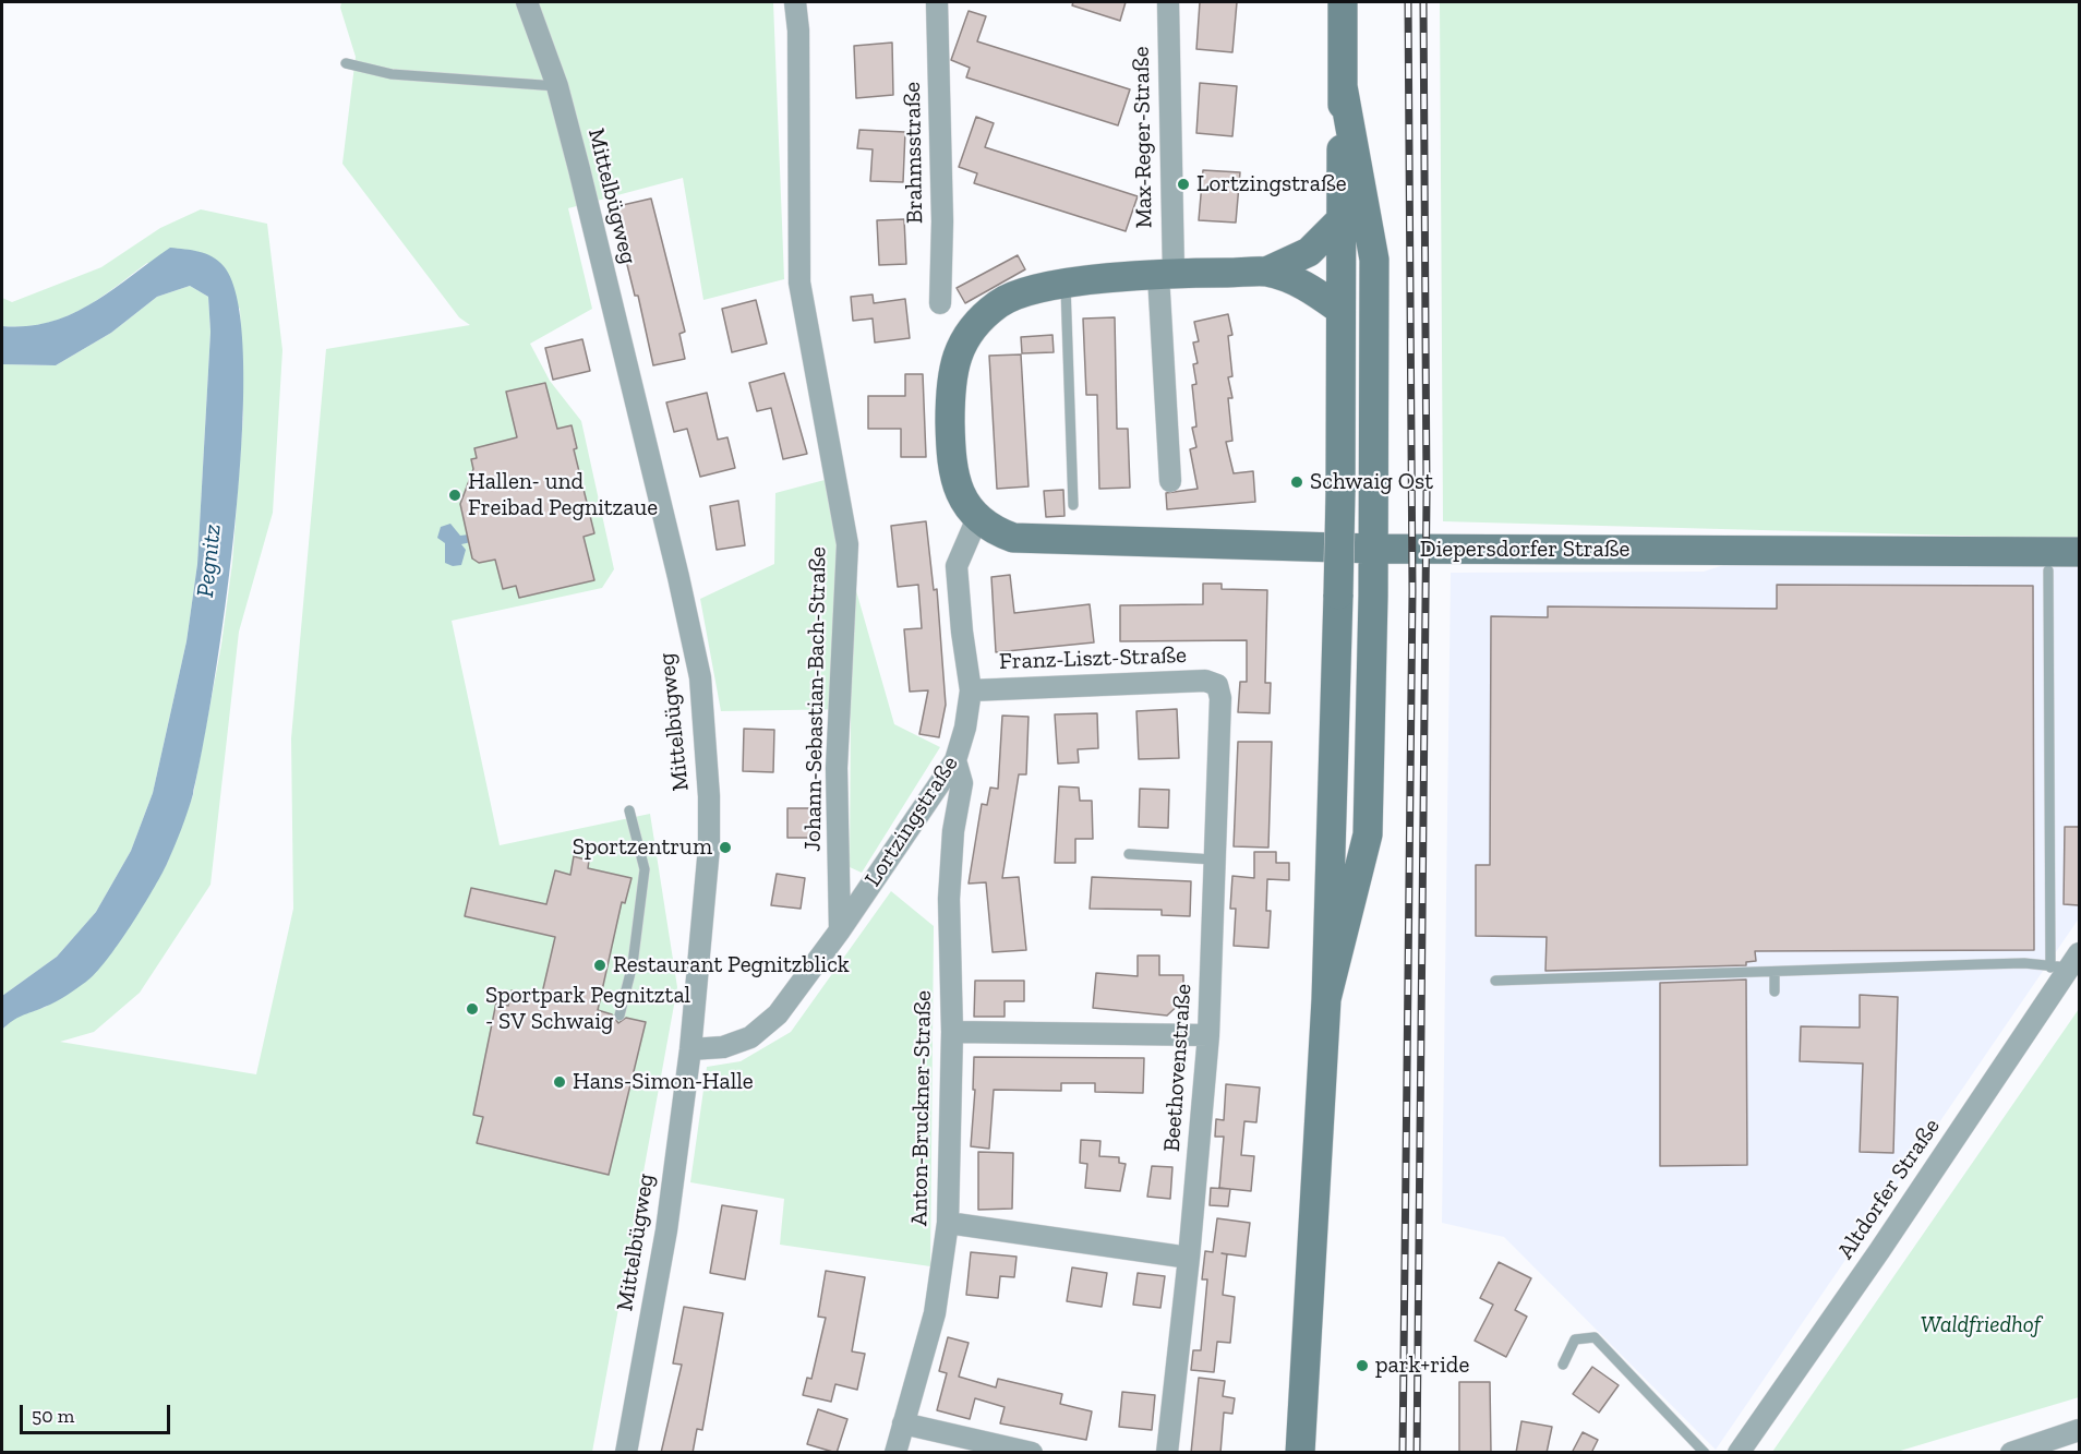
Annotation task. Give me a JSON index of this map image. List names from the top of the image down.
{
  "streets": {
    "main road": ["Diepersdorfer Straße"],
    "street": [
      "Max-Reger-Straße",
      "Brahmsstraße",
      "Mittelbügweg",
      "Franz-Liszt-Straße",
      "Johann-Sebastian-Bach-Straße",
      "Lortzingstraße",
      "Beethovenstraße",
      "Anton-Bruckner-Straße",
      "Altdorfer Straße"
    ]
  },
  "crossings": [
    ["Mittelbügweg", "Lortzingstraße"],
    ["Diepersdorfer Straße", "Lortzingstraße"],
    ["Franz-Liszt-Straße", "Lortzingstraße"],
    ["Franz-Liszt-Straße", "Beethovenstraße"],
    ["Johann-Sebastian-Bach-Straße", "Lortzingstraße"],
    ["Lortzingstraße", "Anton-Bruckner-Straße"]
  ],
  "water": ["Pegnitz"],
  "parks": ["Waldfriedhof"],
  "places": [
    "Lortzingstraße",
    "Schwaig Ost",
    "Hallen- und Freibad Pegnitzaue",
    "Sportzentrum",
    "Restaurant Pegnitzblick",
    "Sportpark Pegnitztal - SV Schwaig",
    "Hans-Simon-Halle",
    "park+ride"
  ],
  "scale_bar": "50 m"
}
